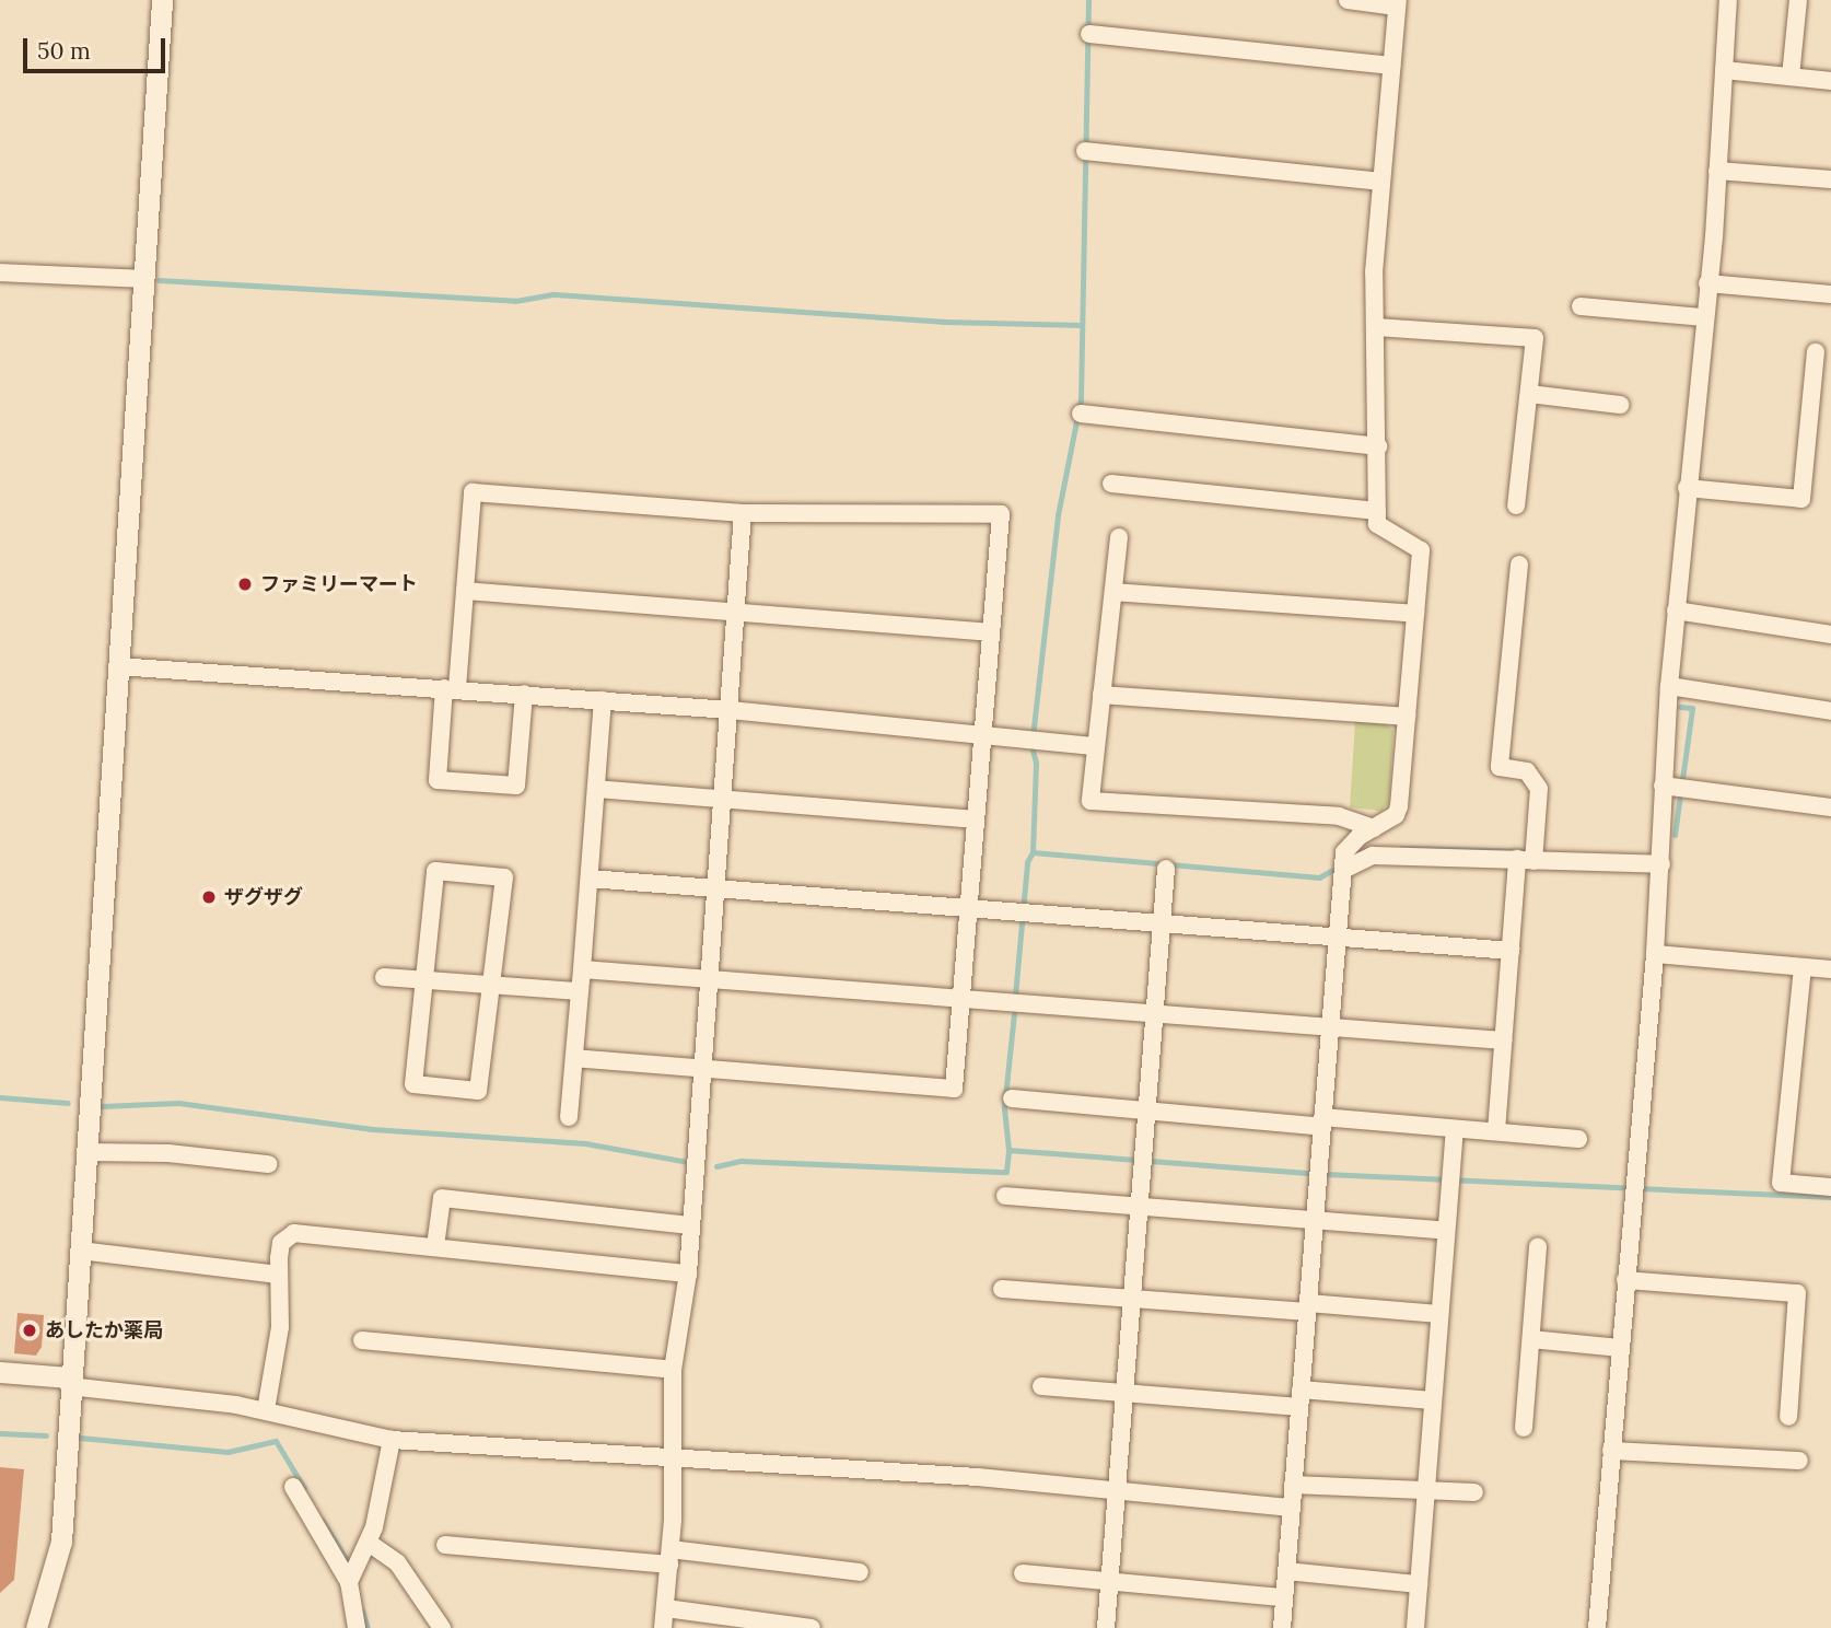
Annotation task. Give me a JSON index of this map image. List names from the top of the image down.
{
  "places": ["ファミリーマート", "ザグザグ", "あしたか薬局"],
  "scale_bar": "50 m"
}
